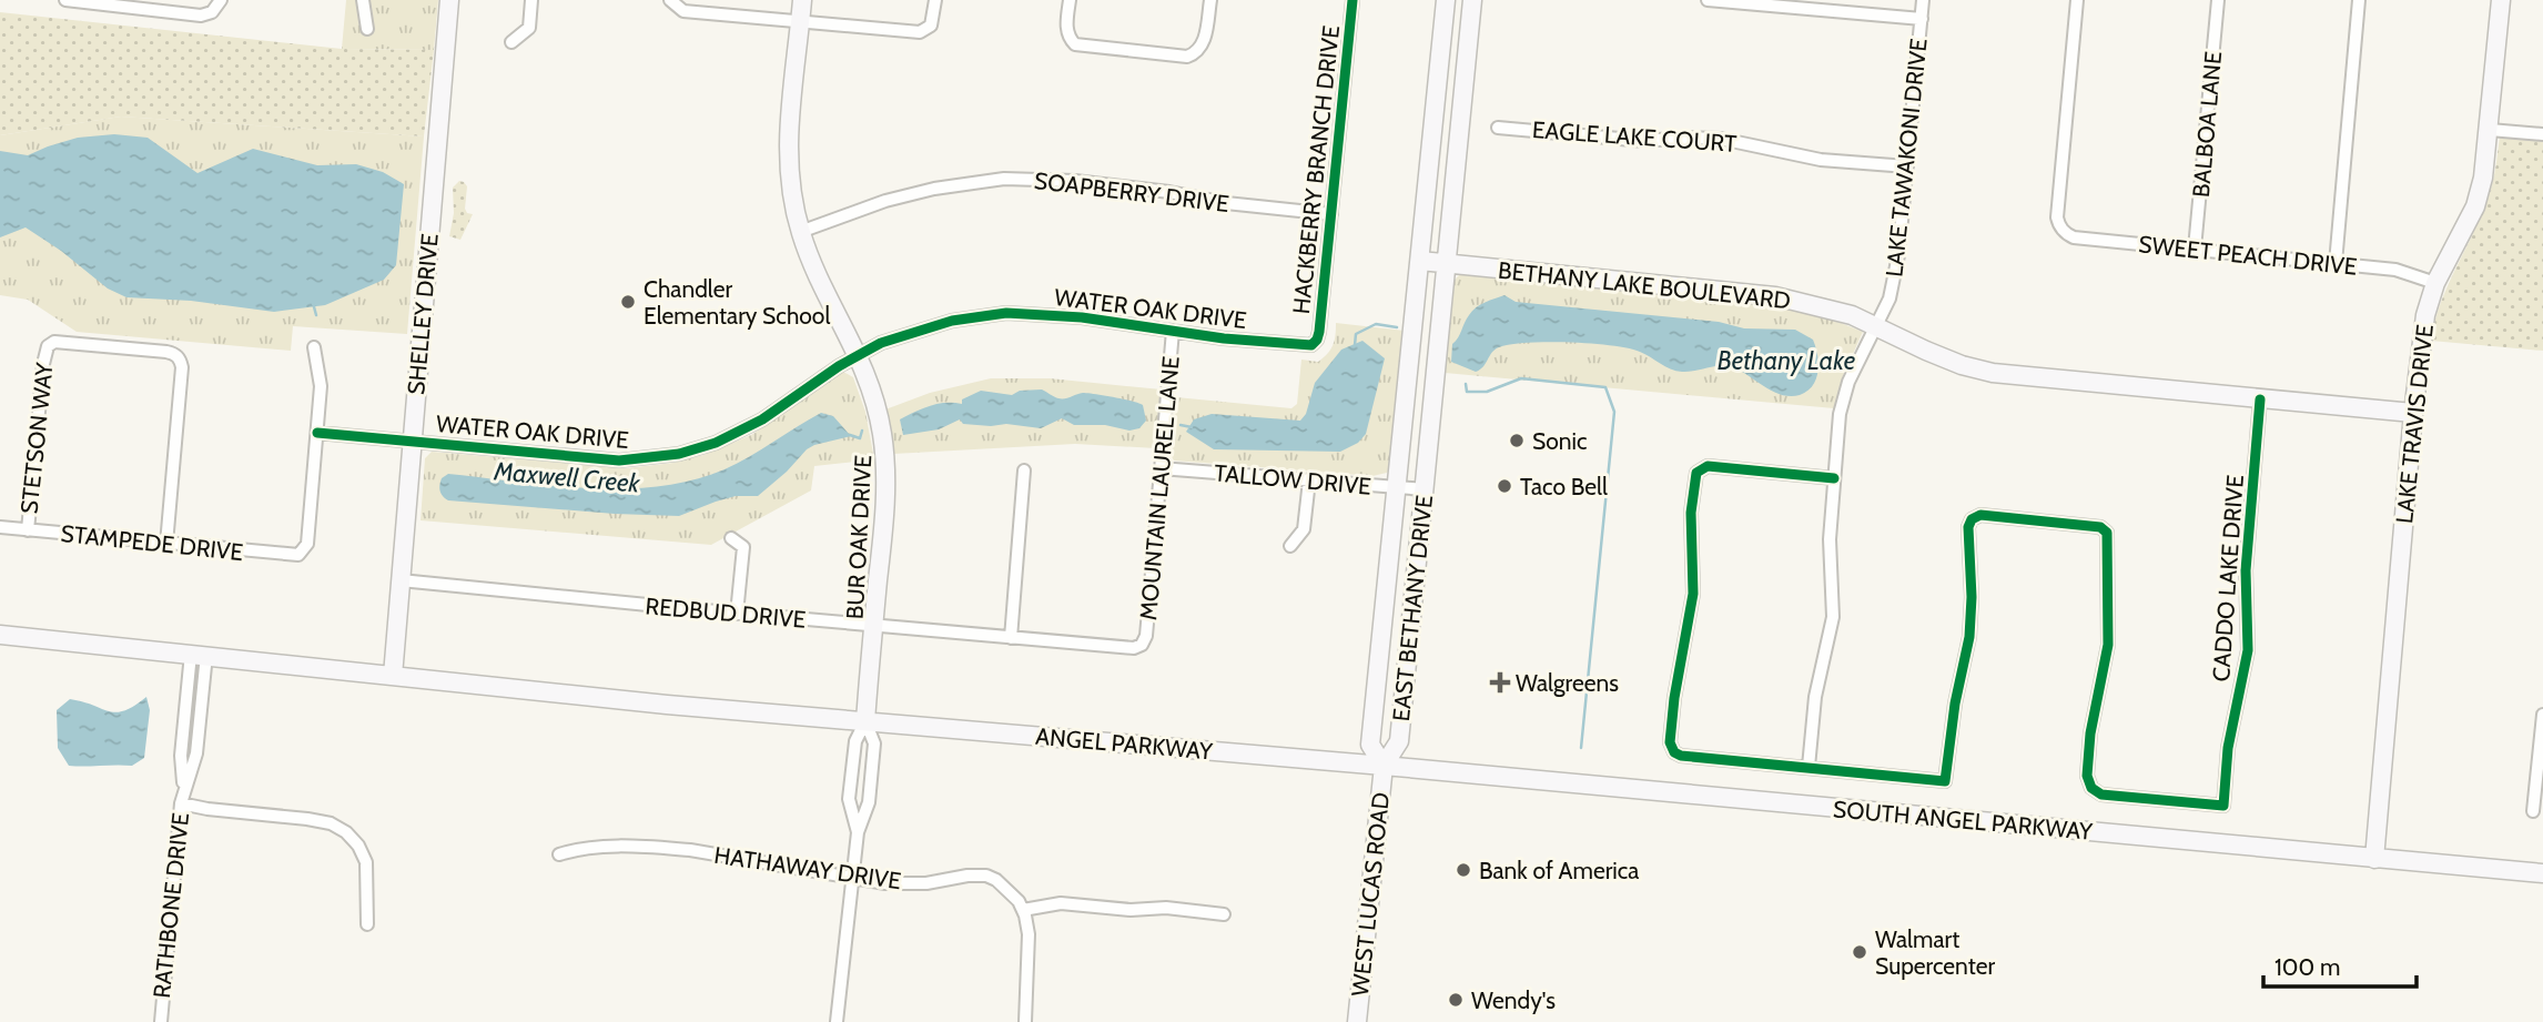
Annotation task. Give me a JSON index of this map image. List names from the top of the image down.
{
  "streets": {
    "main road": [
      "BETHANY LAKE BOULEVARD",
      "SHELLEY DRIVE",
      "LAKE TRAVIS DRIVE",
      "BUR OAK DRIVE",
      "EAST BETHANY DRIVE",
      "ANGEL PARKWAY",
      "SOUTH ANGEL PARKWAY",
      "WEST LUCAS ROAD"
    ],
    "street": [
      "BALBOA LANE",
      "EAGLE LAKE COURT",
      "LAKE TAWAKONI DRIVE",
      "HACKBERRY BRANCH DRIVE",
      "SOAPBERRY DRIVE",
      "SWEET PEACH DRIVE",
      "WATER OAK DRIVE",
      "STETSON WAY",
      "TALLOW DRIVE",
      "MOUNTAIN LAUREL LANE",
      "STAMPEDE DRIVE",
      "CADDO LAKE DRIVE",
      "REDBUD DRIVE",
      "HATHAWAY DRIVE",
      "RATHBONE DRIVE"
    ]
  },
  "crossings": [
    ["BALBOA LANE", "SWEET PEACH DRIVE"],
    ["EAGLE LAKE COURT", "LAKE TAWAKONI DRIVE"],
    ["LAKE TAWAKONI DRIVE", "BETHANY LAKE BOULEVARD"],
    ["LAKE TAWAKONI DRIVE", "CADDO LAKE DRIVE"],
    ["HACKBERRY BRANCH DRIVE", "SOAPBERRY DRIVE"],
    ["HACKBERRY BRANCH DRIVE", "WATER OAK DRIVE"],
    ["SOAPBERRY DRIVE", "BUR OAK DRIVE"],
    ["SWEET PEACH DRIVE", "LAKE TRAVIS DRIVE"],
    ["BETHANY LAKE BOULEVARD", "LAKE TRAVIS DRIVE"],
    ["BETHANY LAKE BOULEVARD", "CADDO LAKE DRIVE"],
    ["BETHANY LAKE BOULEVARD", "EAST BETHANY DRIVE"],
    ["WATER OAK DRIVE", "SHELLEY DRIVE"],
    ["WATER OAK DRIVE", "MOUNTAIN LAUREL LANE"],
    ["WATER OAK DRIVE", "BUR OAK DRIVE"],
    ["WATER OAK DRIVE", "STAMPEDE DRIVE"],
    ["SHELLEY DRIVE", "REDBUD DRIVE"],
    ["SHELLEY DRIVE", "ANGEL PARKWAY"],
    ["LAKE TRAVIS DRIVE", "SOUTH ANGEL PARKWAY"],
    ["STETSON WAY", "STAMPEDE DRIVE"],
    ["TALLOW DRIVE", "MOUNTAIN LAUREL LANE"],
    ["TALLOW DRIVE", "EAST BETHANY DRIVE"],
    ["MOUNTAIN LAUREL LANE", "REDBUD DRIVE"],
    ["BUR OAK DRIVE", "REDBUD DRIVE"],
    ["BUR OAK DRIVE", "ANGEL PARKWAY"],
    ["EAST BETHANY DRIVE", "ANGEL PARKWAY"],
    ["EAST BETHANY DRIVE", "SOUTH ANGEL PARKWAY"],
    ["EAST BETHANY DRIVE", "WEST LUCAS ROAD"],
    ["ANGEL PARKWAY", "SOUTH ANGEL PARKWAY"],
    ["ANGEL PARKWAY", "WEST LUCAS ROAD"],
    ["ANGEL PARKWAY", "RATHBONE DRIVE"],
    ["SOUTH ANGEL PARKWAY", "WEST LUCAS ROAD"]
  ],
  "water": ["Bethany Lake", "Maxwell Creek"],
  "places": {
    "other": [
      "Chandler Elementary School",
      "Sonic",
      "Taco Bell",
      "Bank of America",
      "Walmart Supercenter",
      "Wendy's"
    ],
    "health": ["Walgreens"]
  },
  "scale_bar": "100 m"
}
